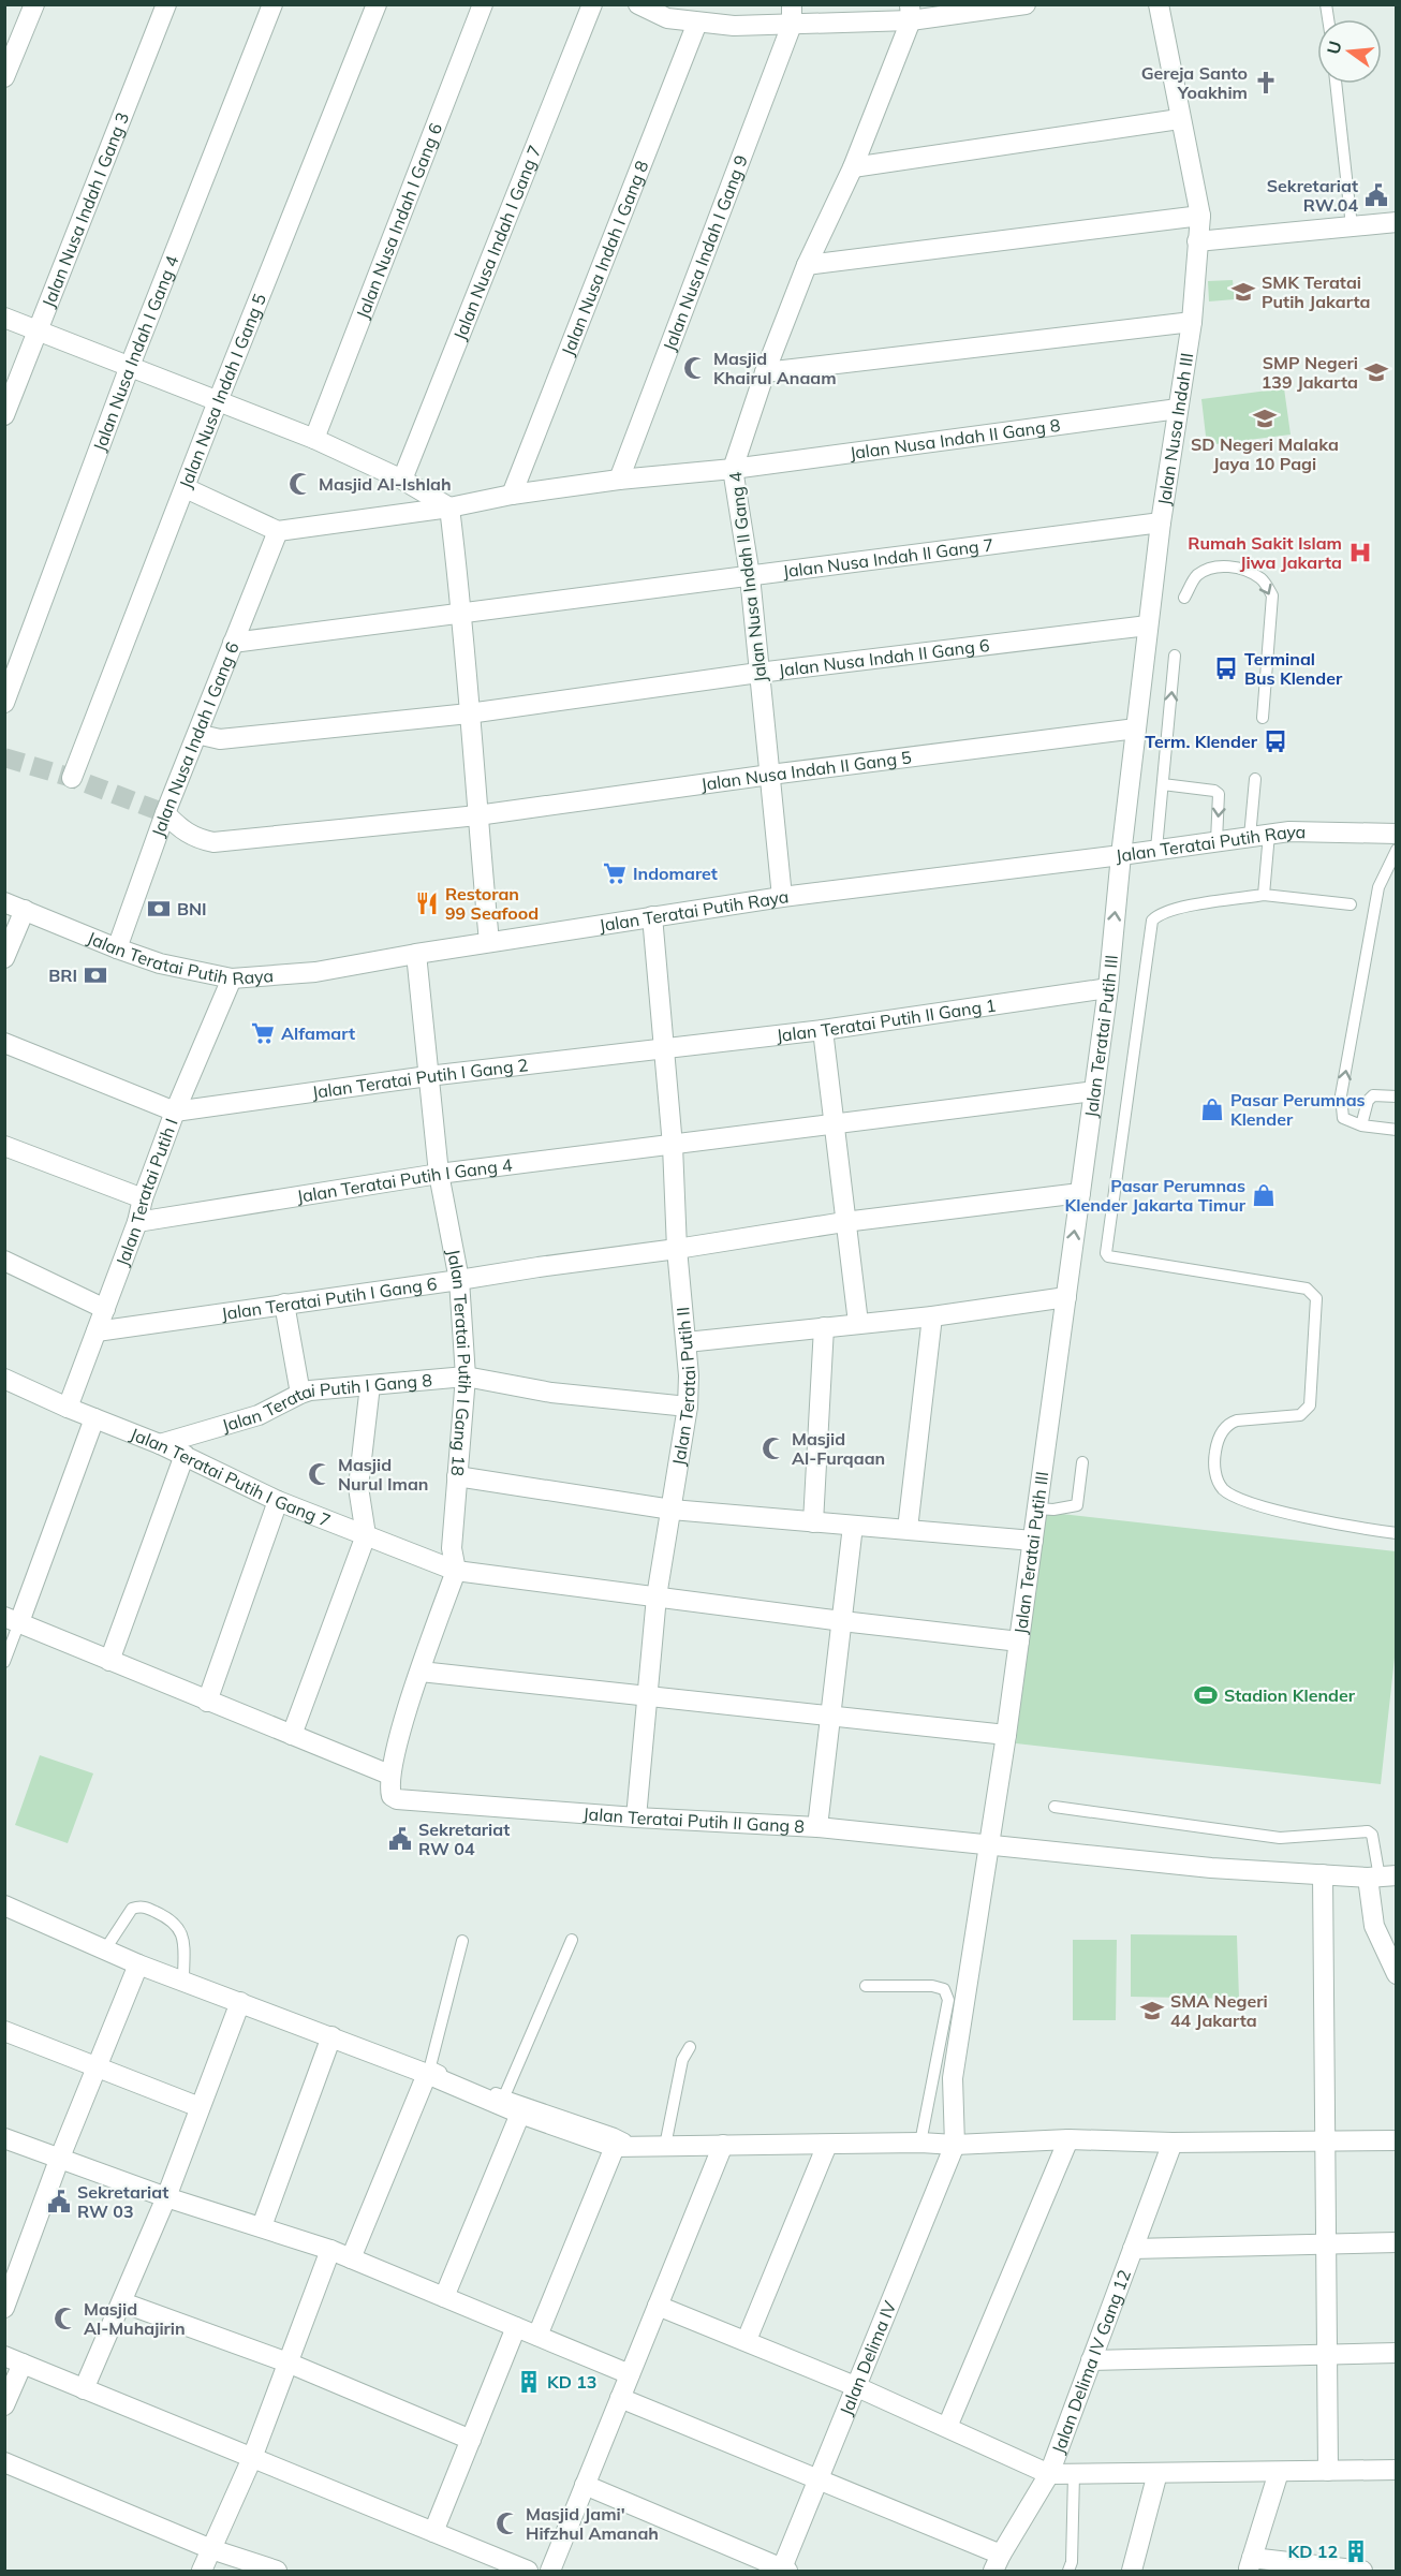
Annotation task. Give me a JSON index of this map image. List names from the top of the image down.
{
  "streets": {
    "street": [
      "Jalan Nusa Indah I Gang 3",
      "Jalan Nusa Indah I Gang 6",
      "Jalan Nusa Indah I Gang 7",
      "Jalan Nusa Indah I Gang 9",
      "Jalan Nusa Indah I Gang 8",
      "Jalan Nusa Indah I Gang 4",
      "Jalan Nusa Indah I Gang 5",
      "Jalan Nusa Indah III",
      "Jalan Nusa Indah II Gang 8",
      "Jalan Nusa Indah II Gang 7",
      "Jalan Nusa Indah II Gang 4",
      "Jalan Nusa Indah II Gang 6",
      "Jalan Nusa Indah II Gang 5",
      "Jalan Teratai Putih Raya",
      "Jalan Teratai Putih II Gang 1",
      "Jalan Teratai Putih III",
      "Jalan Teratai Putih I Gang 2",
      "Jalan Teratai Putih I Gang 4",
      "Jalan Teratai Putih I",
      "Jalan Teratai Putih I Gang 6",
      "Jalan Teratai Putih I Gang 18",
      "Jalan Teratai Putih II",
      "Jalan Teratai Putih I Gang 8",
      "Jalan Teratai Putih I Gang 7",
      "Jalan Teratai Putih II Gang 8",
      "Jalan Delima IV",
      "Jalan Delima IV Gang 12"
    ]
  },
  "crossings": [
    ["Jalan Nusa Indah I Gang 6", "Jalan Nusa Indah II Gang 8"],
    ["Jalan Nusa Indah I Gang 6", "Jalan Nusa Indah II Gang 7"],
    ["Jalan Nusa Indah I Gang 6", "Jalan Nusa Indah II Gang 6"],
    ["Jalan Nusa Indah I Gang 6", "Jalan Nusa Indah II Gang 5"],
    ["Jalan Nusa Indah I Gang 6", "Jalan Teratai Putih Raya"],
    ["Jalan Nusa Indah I Gang 9", "Jalan Nusa Indah II Gang 8"],
    ["Jalan Nusa Indah I Gang 8", "Jalan Nusa Indah II Gang 8"],
    ["Jalan Nusa Indah III", "Jalan Nusa Indah II Gang 8"],
    ["Jalan Nusa Indah III", "Jalan Nusa Indah II Gang 7"],
    ["Jalan Nusa Indah III", "Jalan Nusa Indah II Gang 6"],
    ["Jalan Nusa Indah III", "Jalan Nusa Indah II Gang 5"],
    ["Jalan Nusa Indah III", "Jalan Teratai Putih Raya"],
    ["Jalan Nusa Indah III", "Jalan Teratai Putih III"],
    ["Jalan Nusa Indah II Gang 8", "Jalan Nusa Indah II Gang 4"],
    ["Jalan Nusa Indah II Gang 7", "Jalan Nusa Indah II Gang 4"],
    ["Jalan Nusa Indah II Gang 4", "Jalan Nusa Indah II Gang 6"],
    ["Jalan Nusa Indah II Gang 4", "Jalan Nusa Indah II Gang 5"],
    ["Jalan Nusa Indah II Gang 4", "Jalan Teratai Putih Raya"],
    ["Jalan Teratai Putih Raya", "Jalan Teratai Putih III"],
    ["Jalan Teratai Putih Raya", "Jalan Teratai Putih I"],
    ["Jalan Teratai Putih Raya", "Jalan Teratai Putih I Gang 18"],
    ["Jalan Teratai Putih Raya", "Jalan Teratai Putih II"],
    ["Jalan Teratai Putih II Gang 1", "Jalan Teratai Putih III"],
    ["Jalan Teratai Putih II Gang 1", "Jalan Teratai Putih I Gang 2"],
    ["Jalan Teratai Putih II Gang 1", "Jalan Teratai Putih II"],
    ["Jalan Teratai Putih III", "Jalan Teratai Putih I Gang 4"],
    ["Jalan Teratai Putih III", "Jalan Teratai Putih I Gang 6"],
    ["Jalan Teratai Putih III", "Jalan Teratai Putih I Gang 7"],
    ["Jalan Teratai Putih III", "Jalan Teratai Putih II Gang 8"],
    ["Jalan Teratai Putih III", "Jalan Delima IV"],
    ["Jalan Teratai Putih I Gang 2", "Jalan Teratai Putih I"],
    ["Jalan Teratai Putih I Gang 2", "Jalan Teratai Putih I Gang 18"],
    ["Jalan Teratai Putih I Gang 2", "Jalan Teratai Putih II"],
    ["Jalan Teratai Putih I Gang 4", "Jalan Teratai Putih I"],
    ["Jalan Teratai Putih I Gang 4", "Jalan Teratai Putih I Gang 18"],
    ["Jalan Teratai Putih I Gang 4", "Jalan Teratai Putih II"],
    ["Jalan Teratai Putih I", "Jalan Teratai Putih I Gang 6"],
    ["Jalan Teratai Putih I", "Jalan Teratai Putih I Gang 7"],
    ["Jalan Teratai Putih I Gang 6", "Jalan Teratai Putih I Gang 18"],
    ["Jalan Teratai Putih I Gang 6", "Jalan Teratai Putih II"],
    ["Jalan Teratai Putih I Gang 18", "Jalan Teratai Putih I Gang 8"],
    ["Jalan Teratai Putih I Gang 18", "Jalan Teratai Putih I Gang 7"],
    ["Jalan Teratai Putih I Gang 18", "Jalan Teratai Putih II Gang 8"],
    ["Jalan Teratai Putih II", "Jalan Teratai Putih I Gang 8"],
    ["Jalan Teratai Putih II", "Jalan Teratai Putih I Gang 7"],
    ["Jalan Teratai Putih II", "Jalan Teratai Putih II Gang 8"],
    ["Jalan Teratai Putih I Gang 8", "Jalan Teratai Putih I Gang 7"]
  ],
  "places": {
    "church": ["Gereja Santo Yoakhim"],
    "public building": ["Sekretariat RW.04", "Sekretariat RW 04", "Sekretariat RW 03"],
    "school or university": [
      "SMK Teratai Putih Jakarta",
      "SMP Negeri 139 Jakarta",
      "SD Negeri Malaka Jaya 10 Pagi",
      "SMA Negeri 44 Jakarta"
    ],
    "mosque": [
      "Masjid Khairul Anaam",
      "Masjid Al-Ishlah",
      "Masjid Al-Furqaan",
      "Masjid Nurul Iman",
      "Masjid Al-Muhajirin",
      "Masjid Jami' Hifzhul Amanah"
    ],
    "hospital": ["Rumah Sakit Islam Jiwa Jakarta"],
    "bus stop": ["Terminal Bus Klender", "Term. Klender"],
    "supermarket": ["Indomaret", "Alfamart"],
    "restaurant": ["Restoran 99 Seafood"],
    "bank": ["BNI", "BRI"],
    "shop": ["Pasar Perumnas Klender", "Pasar Perumnas Klender Jakarta Timur"],
    "sports": ["Stadion Klender"],
    "building": ["KD 13", "KD 12"]
  },
  "north": "left"
}
